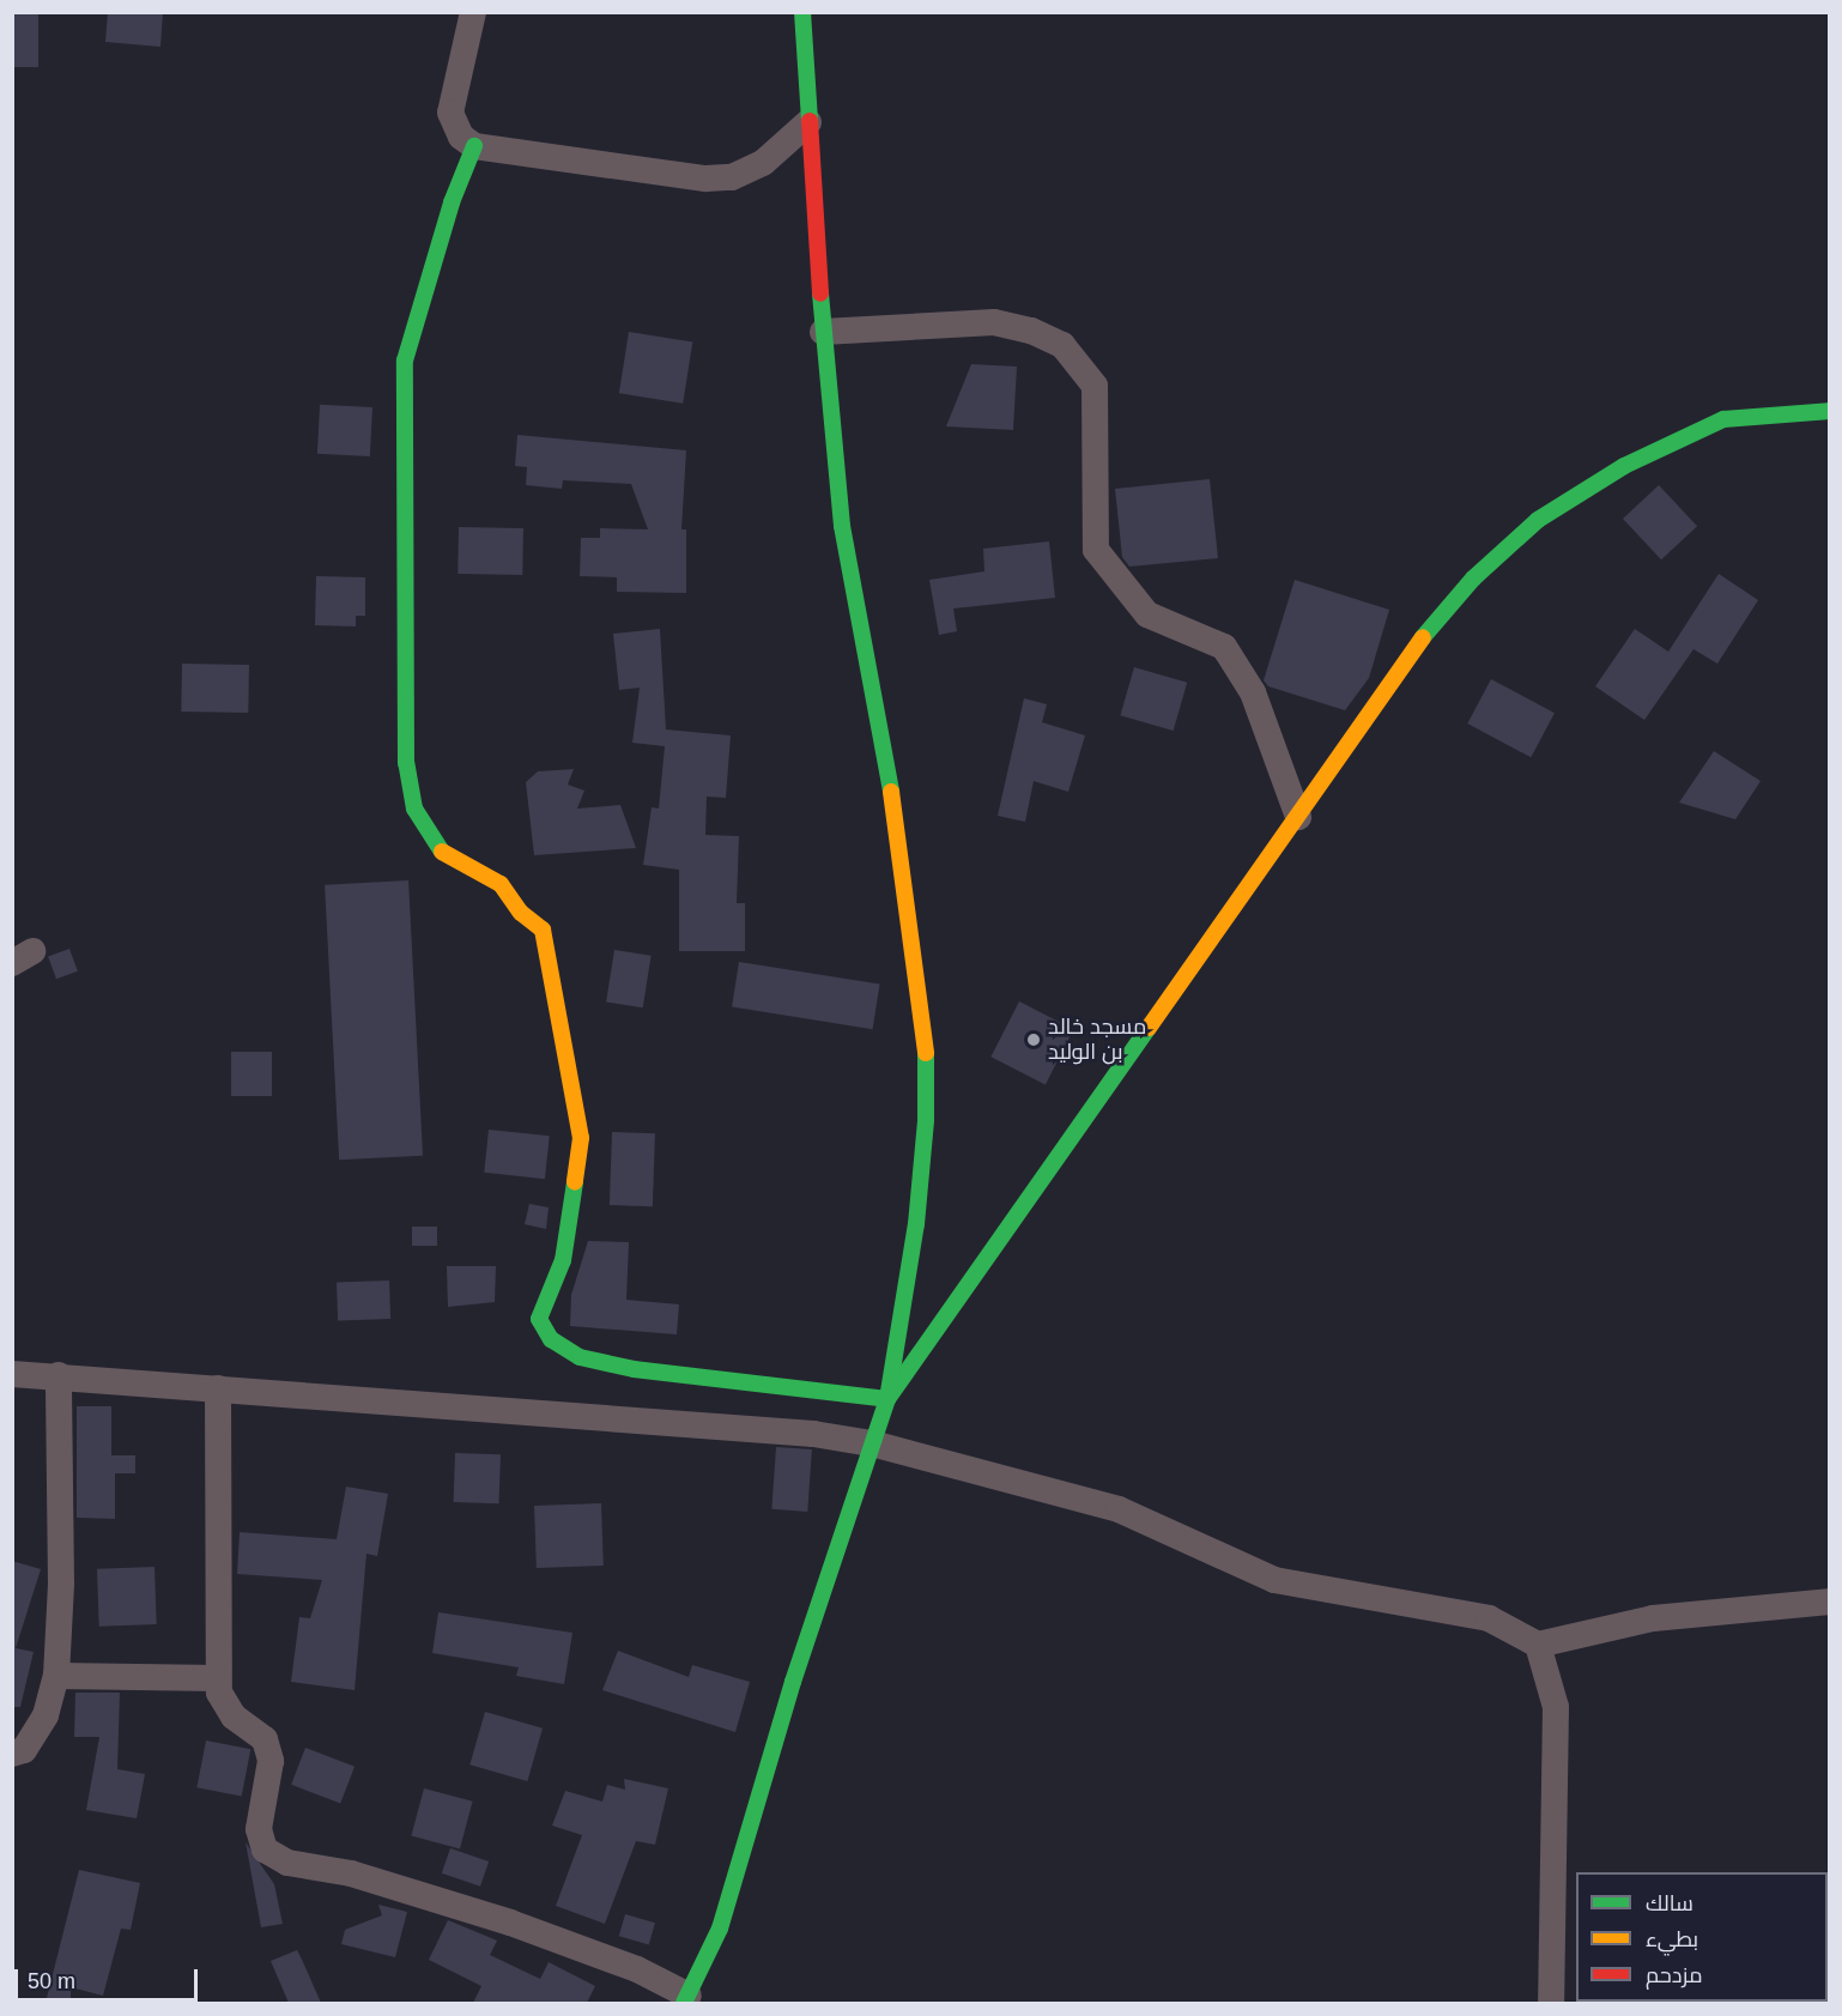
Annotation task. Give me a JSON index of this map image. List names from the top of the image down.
{
  "places": ["مسجد خالد بن الوليد"],
  "legend": ["سالك", "بطيء", "مزدحم"],
  "scale_bar": "50 m"
}
